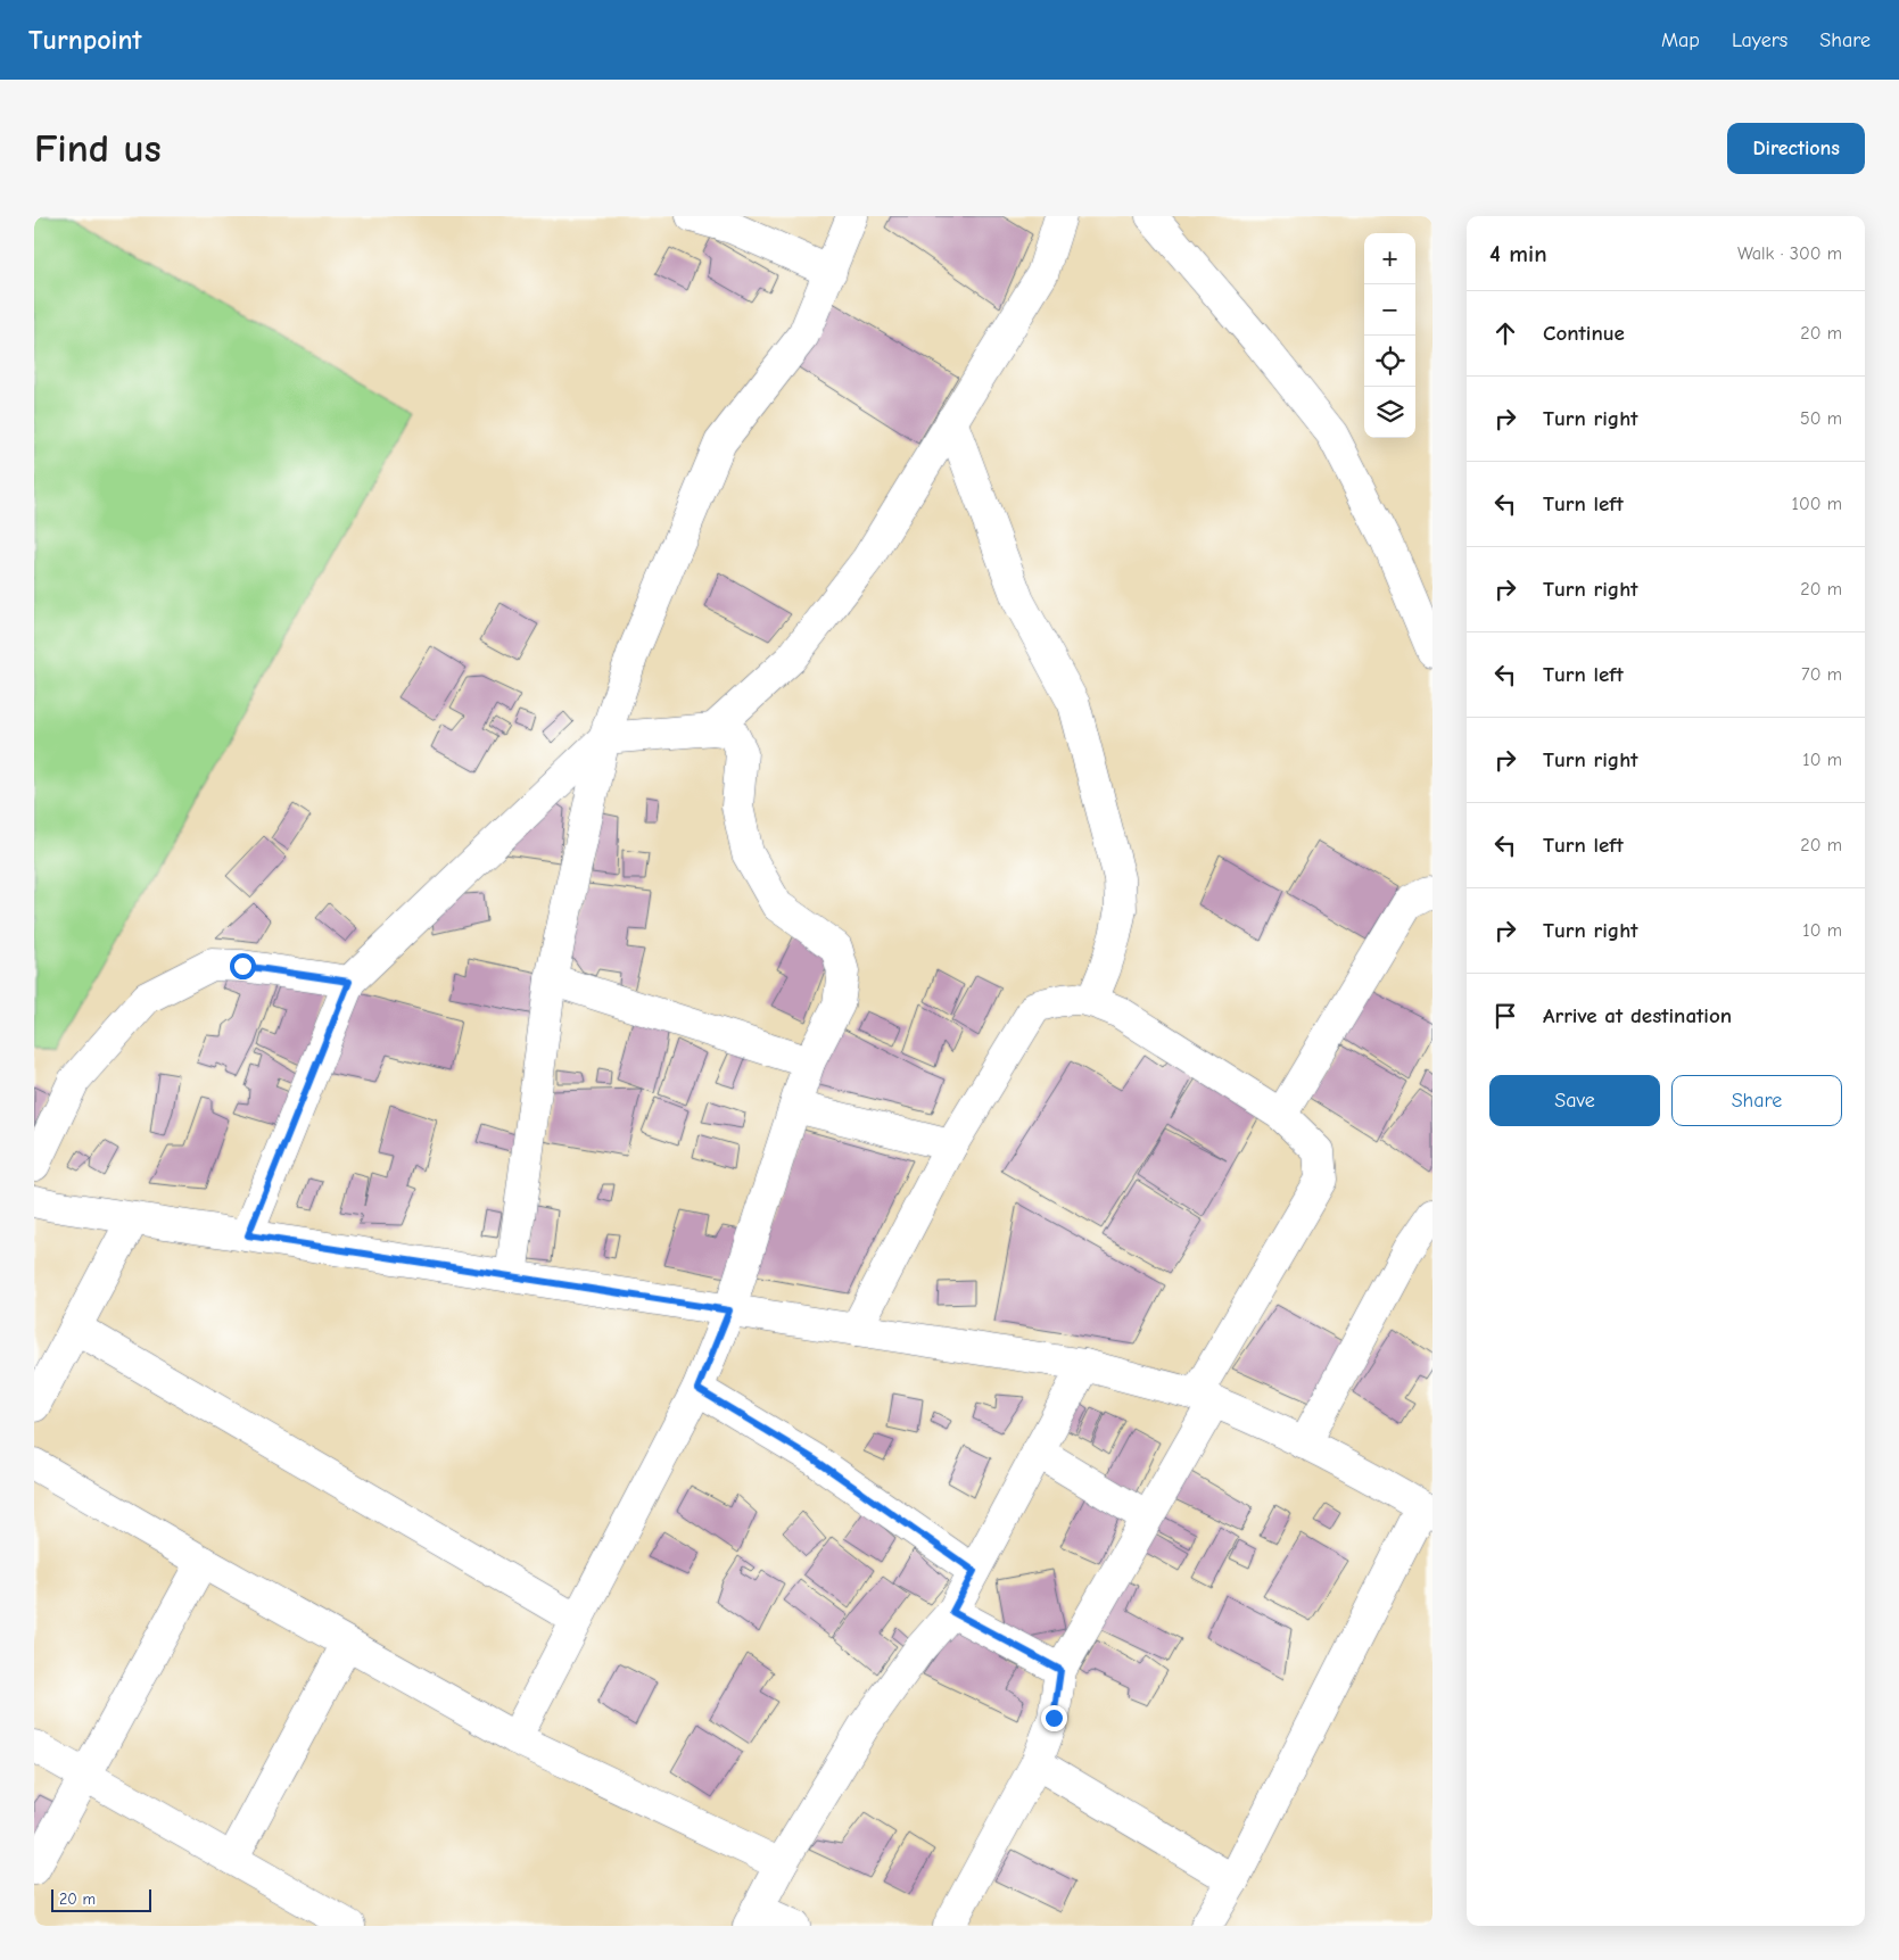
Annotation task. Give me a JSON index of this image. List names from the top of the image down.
{
  "scale_bar": "20 m",
  "page": {
    "header": "Turnpoint",
    "nav": ["Map", "Layers", "Share"],
    "buttons": [
      "Directions",
      ["Save", "Share"]
    ],
    "title": "Find us",
    "heading": ["4 min", "Walk · 300 m"],
    "map_buttons": ["+", "−"],
    "list": [
      ["Continue", "20 m"],
      ["Turn right", "50 m"],
      ["Turn left", "100 m"],
      ["Turn right", "20 m"],
      ["Turn left", "70 m"],
      ["Turn right", "10 m"],
      ["Turn left", "20 m"],
      ["Turn right", "10 m"],
      "Arrive at destination"
    ],
    "scale": "20 m"
  }
}
